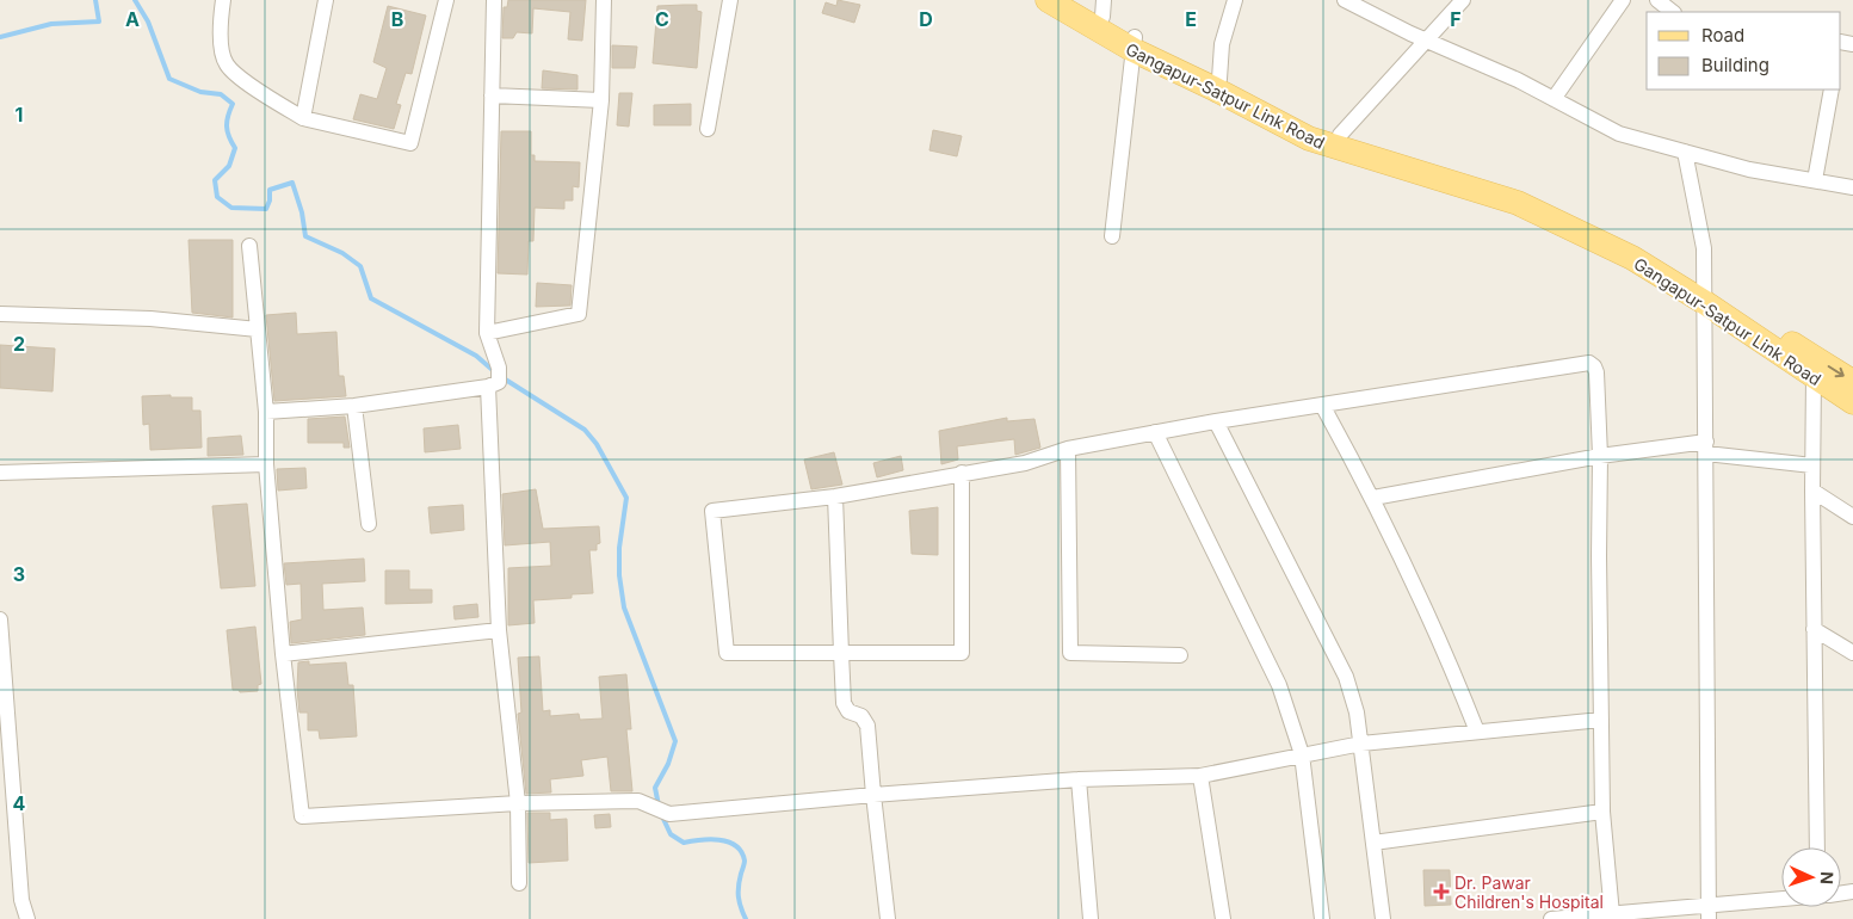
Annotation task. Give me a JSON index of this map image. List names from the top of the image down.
{
  "streets": {
    "main road": ["Gangapur-Satpur Link Road"]
  },
  "places": {
    "health": ["Dr. Pawar Children's Hospital"]
  },
  "legend": ["Road", "Building"],
  "north": "right",
  "grid": {
    "columns": [
      "A",
      "B",
      "C",
      "D",
      "E",
      "F"
    ],
    "rows": [
      "1",
      "2",
      "3",
      "4"
    ]
  }
}
